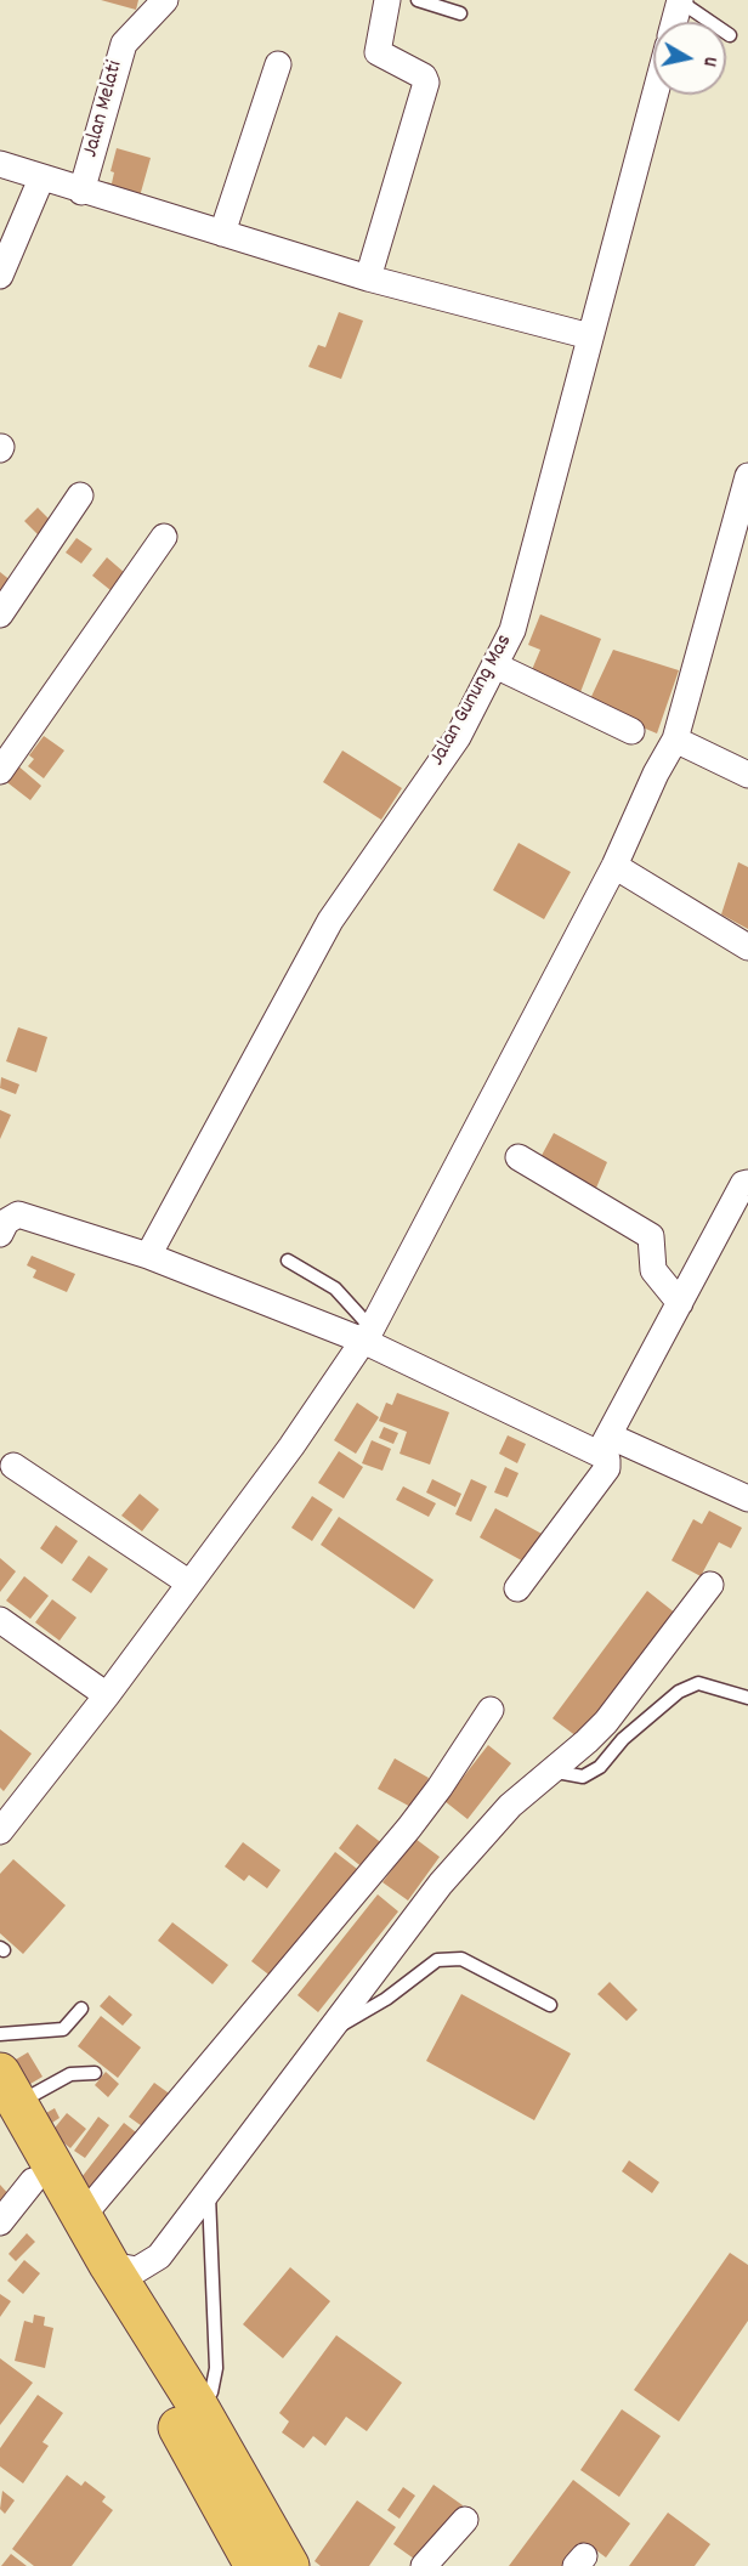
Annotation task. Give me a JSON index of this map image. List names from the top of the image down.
{
  "streets": {
    "street": ["Jalan Melati", "Jalan Gunung Mas"]
  },
  "north": "right"
}
